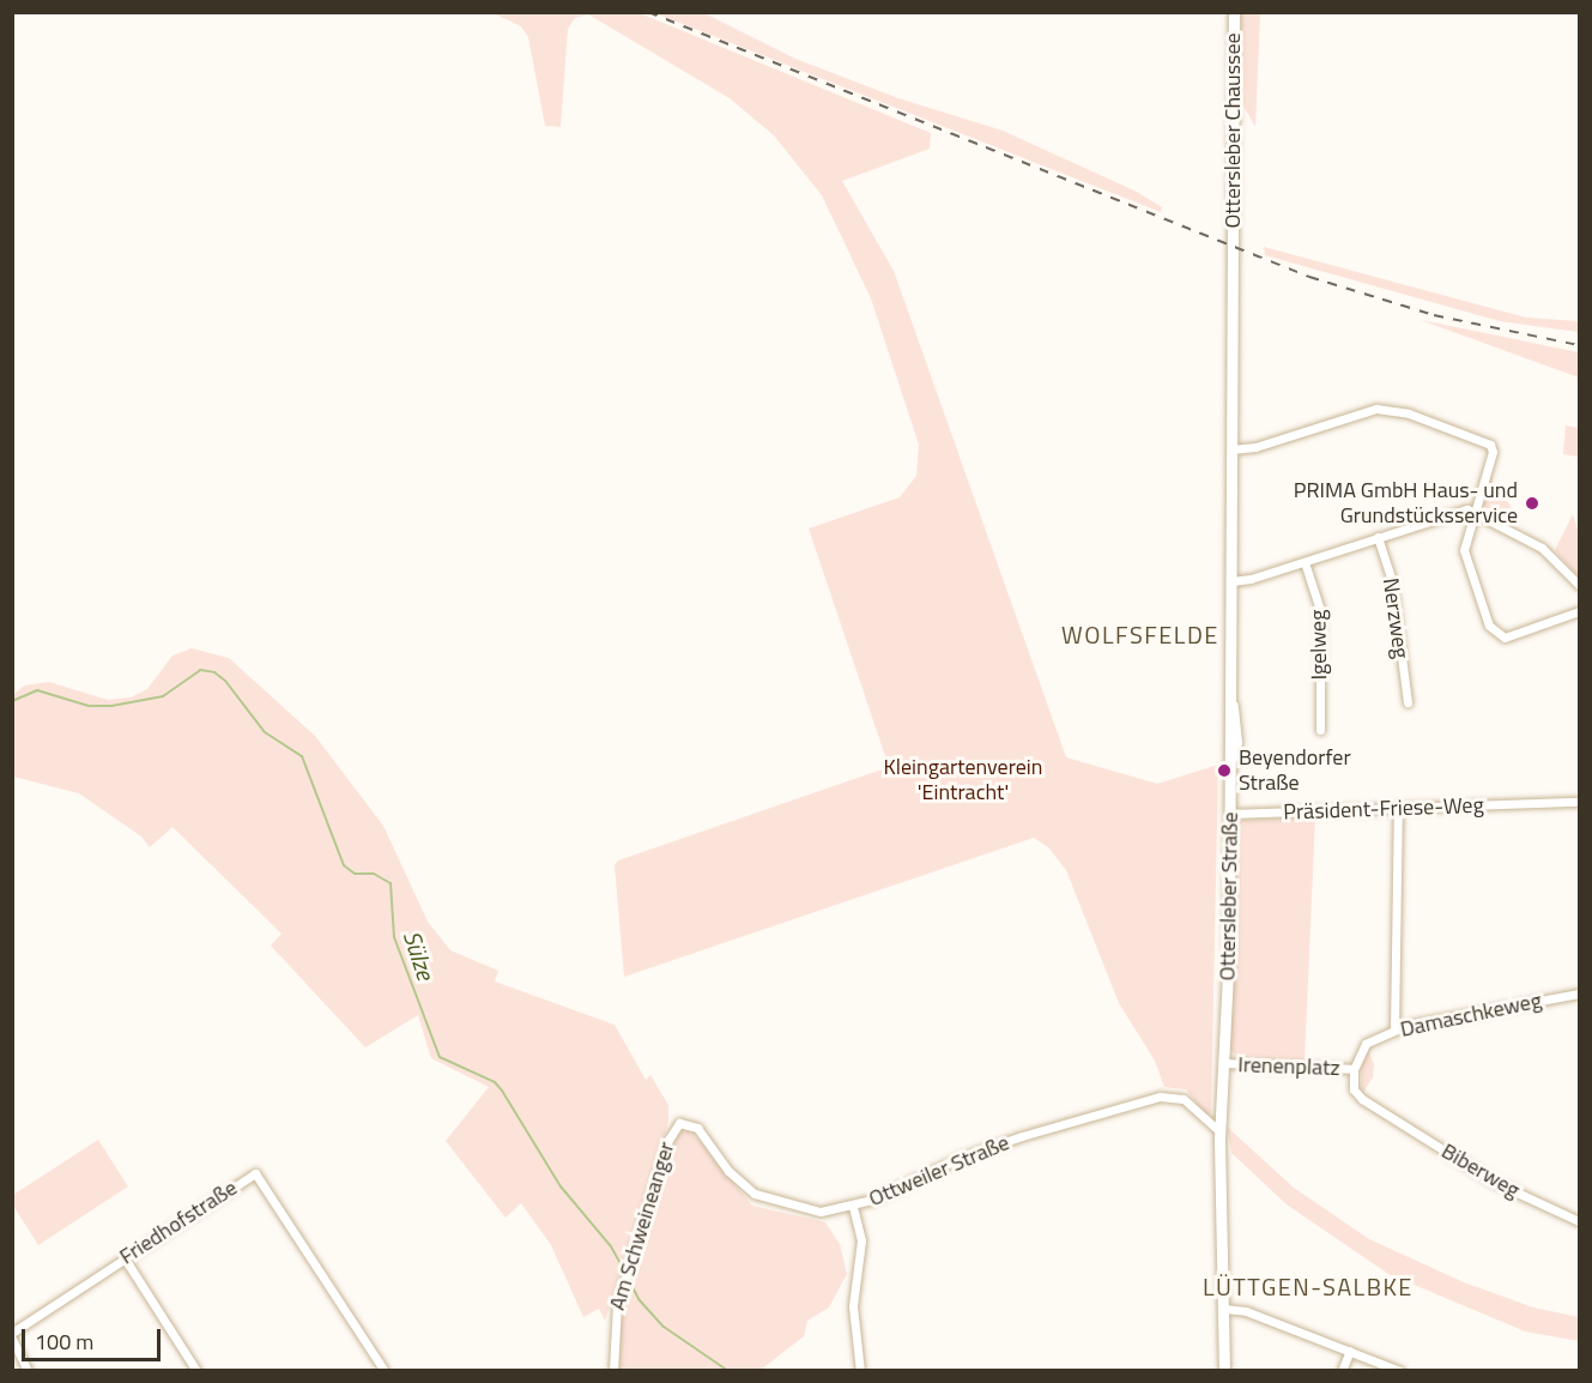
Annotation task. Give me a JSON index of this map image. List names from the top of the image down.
{
  "streets": {
    "main road": ["Ottersleber Chaussee", "Ottersleber Straße"],
    "street": [
      "Nerzweg",
      "Igelweg",
      "Präsident-Friese-Weg",
      "Damaschkeweg",
      "Irenenplatz",
      "Ottweiler Straße",
      "Biberweg",
      "Friedhofstraße",
      "Am Schweineanger"
    ]
  },
  "crossings": [
    ["Ottersleber Chaussee", "Ottersleber Straße"],
    ["Präsident-Friese-Weg", "Ottersleber Straße"],
    ["Ottersleber Straße", "Irenenplatz"],
    ["Ottersleber Straße", "Ottweiler Straße"],
    ["Damaschkeweg", "Irenenplatz"],
    ["Irenenplatz", "Biberweg"],
    ["Ottweiler Straße", "Am Schweineanger"]
  ],
  "districts": ["WOLFSFELDE", "LÜTTGEN-SALBKE"],
  "water": ["Sülze"],
  "parks": ["Kleingartenverein 'Eintracht'"],
  "places": ["PRIMA GmbH Haus- und Grundstücksservice", "Beyendorfer Straße"],
  "scale_bar": "100 m"
}
